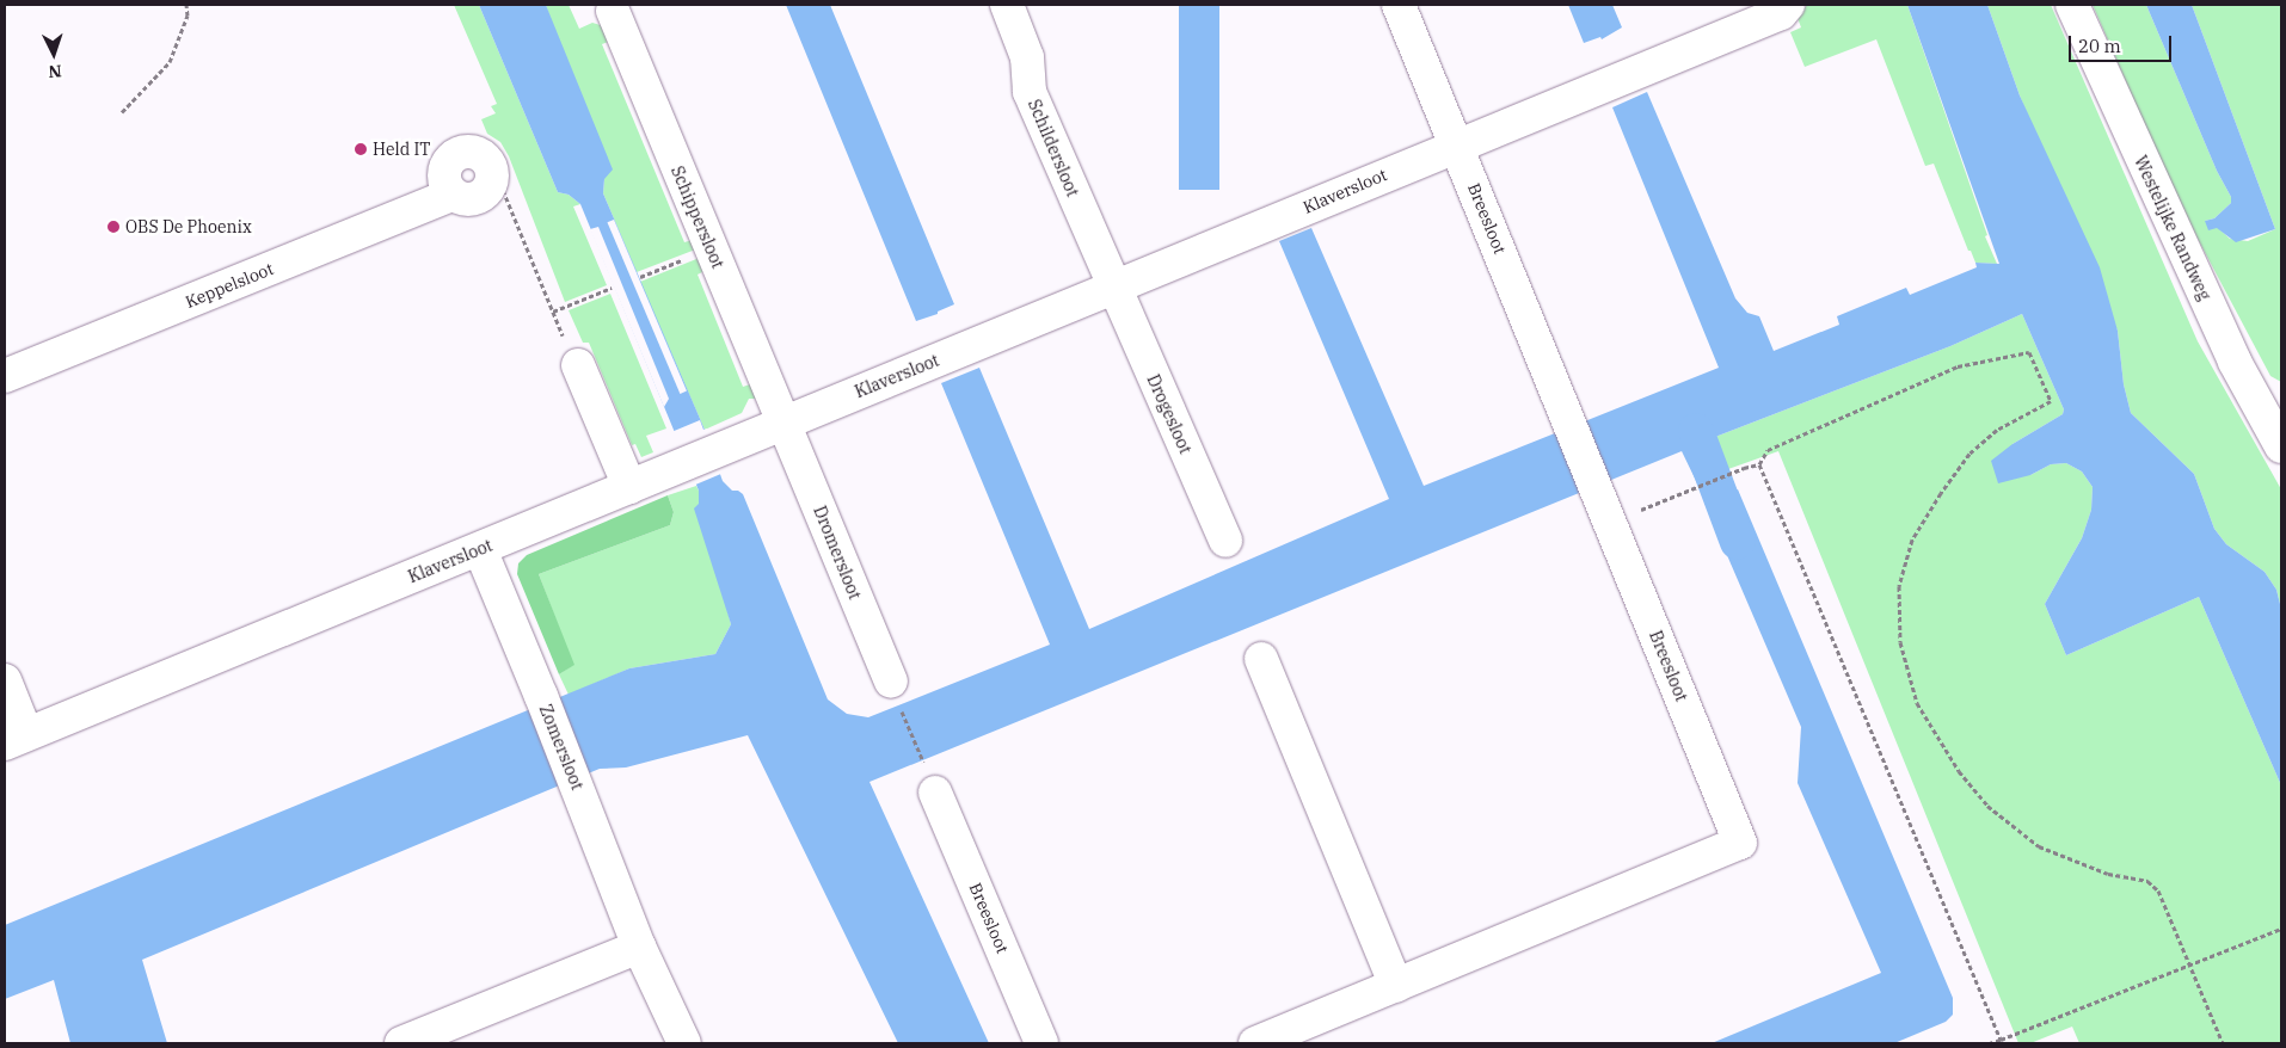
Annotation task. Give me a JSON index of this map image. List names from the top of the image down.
{
  "streets": {
    "street": [
      "Schildersloot",
      "Klaversloot",
      "Schippersloot",
      "Breesloot",
      "Westelijke Randweg",
      "Keppelsloot",
      "Drogesloot",
      "Dromersloot",
      "Zomersloot"
    ]
  },
  "crossings": [
    ["Schildersloot", "Klaversloot"],
    ["Schildersloot", "Drogesloot"],
    ["Klaversloot", "Schippersloot"],
    ["Klaversloot", "Breesloot"],
    ["Klaversloot", "Drogesloot"],
    ["Klaversloot", "Dromersloot"],
    ["Klaversloot", "Zomersloot"],
    ["Schippersloot", "Dromersloot"]
  ],
  "places": ["Held IT", "OBS De Phoenix"],
  "scale_bar": "20 m",
  "north": "bottom"
}
